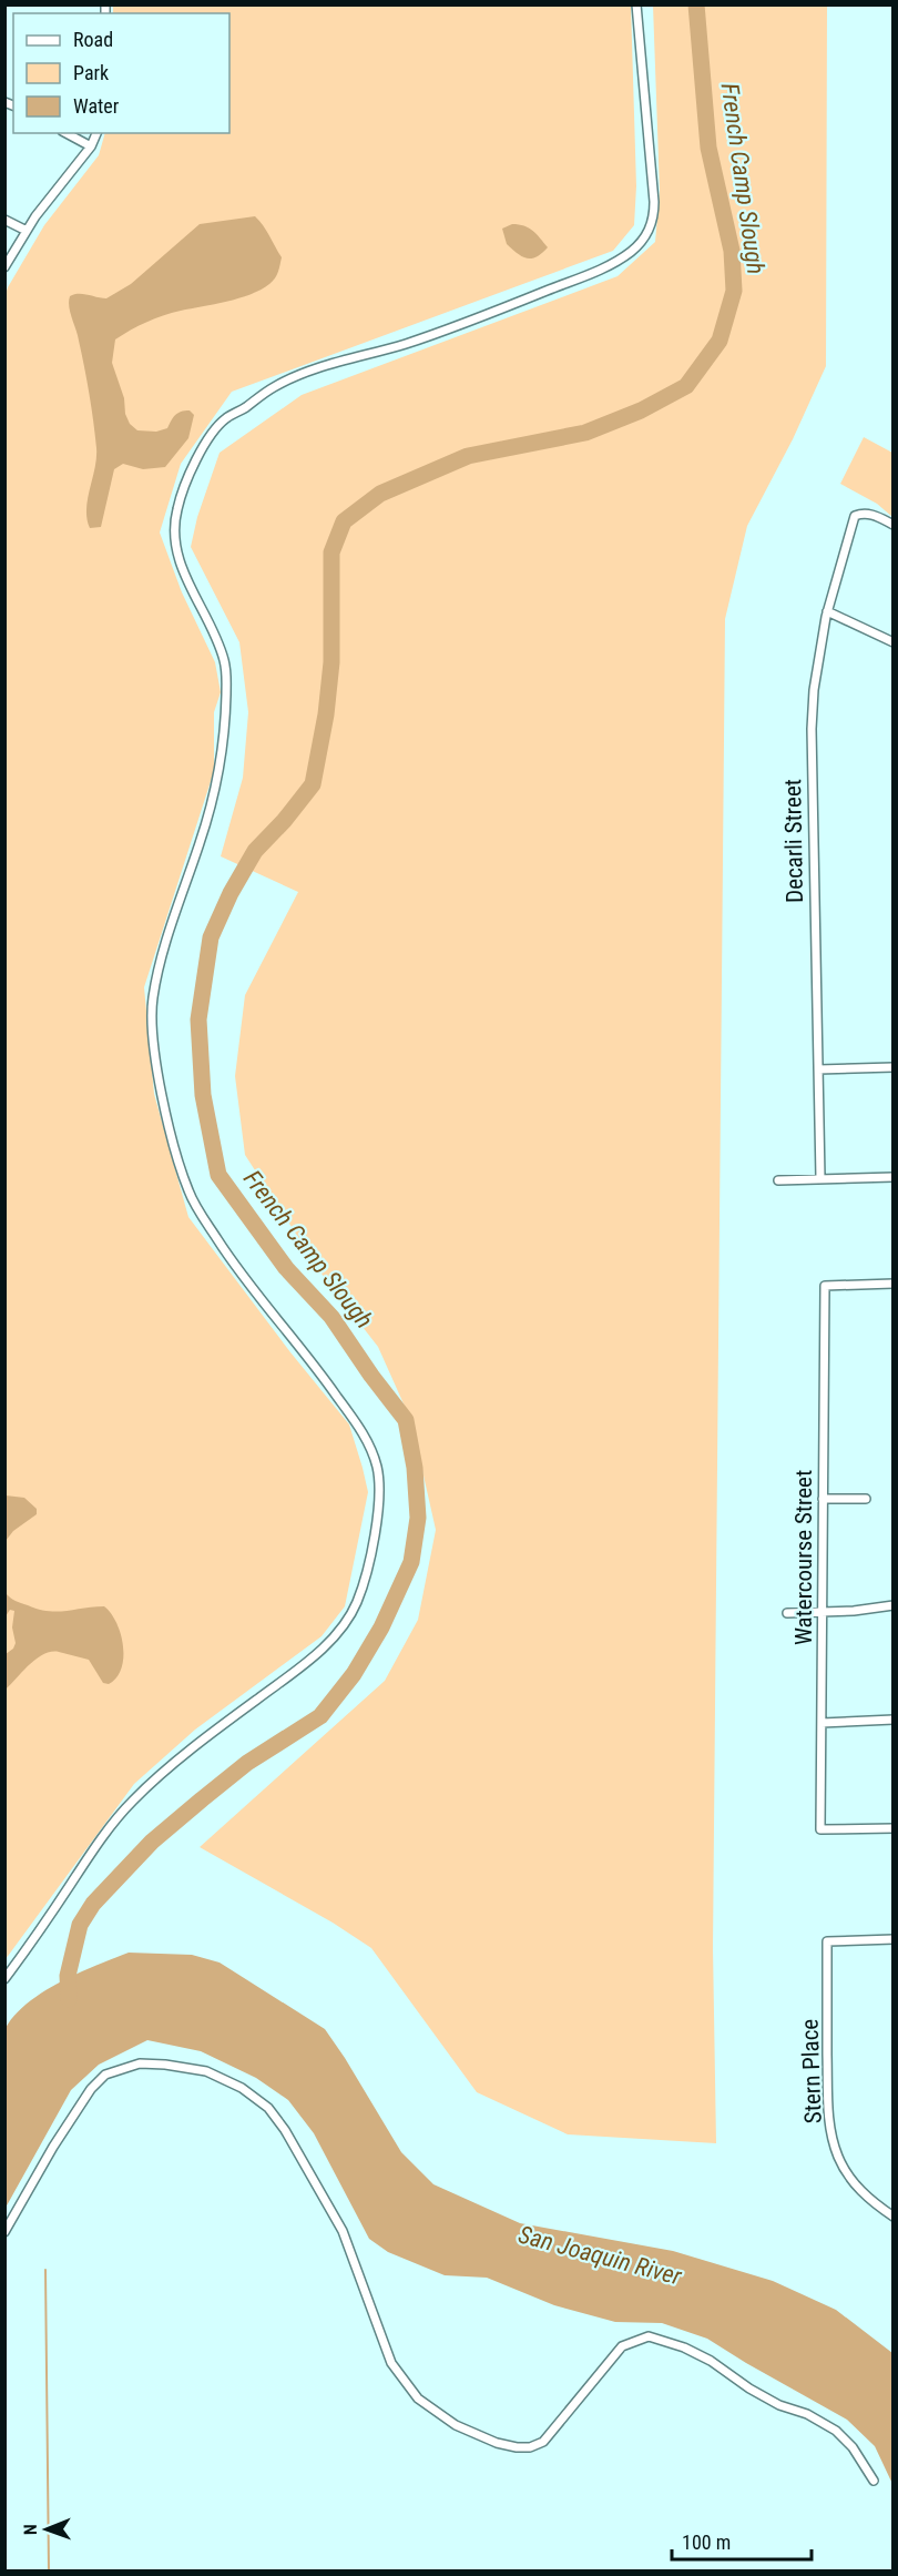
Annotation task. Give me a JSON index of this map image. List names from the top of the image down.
{
  "streets": {
    "street": ["Decarli Street", "Watercourse Street", "Stern Place"]
  },
  "water": ["French Camp Slough", "San Joaquin River"],
  "legend": ["Road", "Park", "Water"],
  "scale_bar": "100 m",
  "north": "left"
}
